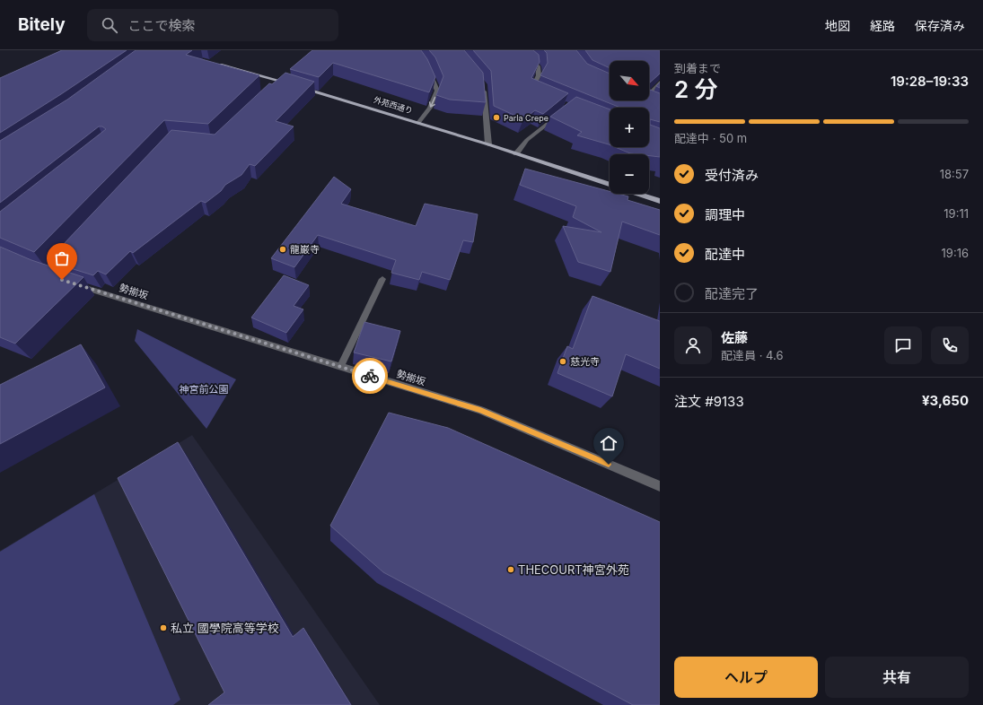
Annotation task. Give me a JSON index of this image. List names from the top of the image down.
{
  "streets": {
    "main road": ["外苑西通り"],
    "street": ["勢揃坂"]
  },
  "parks": ["神宮前公園"],
  "places": [
    "Parla Crepe",
    "龍巌寺",
    "慈光寺",
    "THECOURT神宮外苑",
    "私立 國學院高等学校"
  ],
  "north": "bottom right",
  "page": {
    "header": "Bitely",
    "search": "ここで検索",
    "nav": ["地図", "経路", "保存済み"],
    "heading": ["2 分", "到着まで", "19:28–19:33"],
    "panel": [
      "佐藤",
      "配達員 · 4.6",
      "注文 #9133",
      "¥3,650"
    ],
    "map_buttons": ["+", "−"],
    "bar": "配達中 · 50 m",
    "list": [
      ["受付済み", "18:57"],
      ["調理中", "19:11"],
      ["配達中", "19:16"],
      "配達完了"
    ],
    "buttons": ["ヘルプ", "共有"]
  }
}
